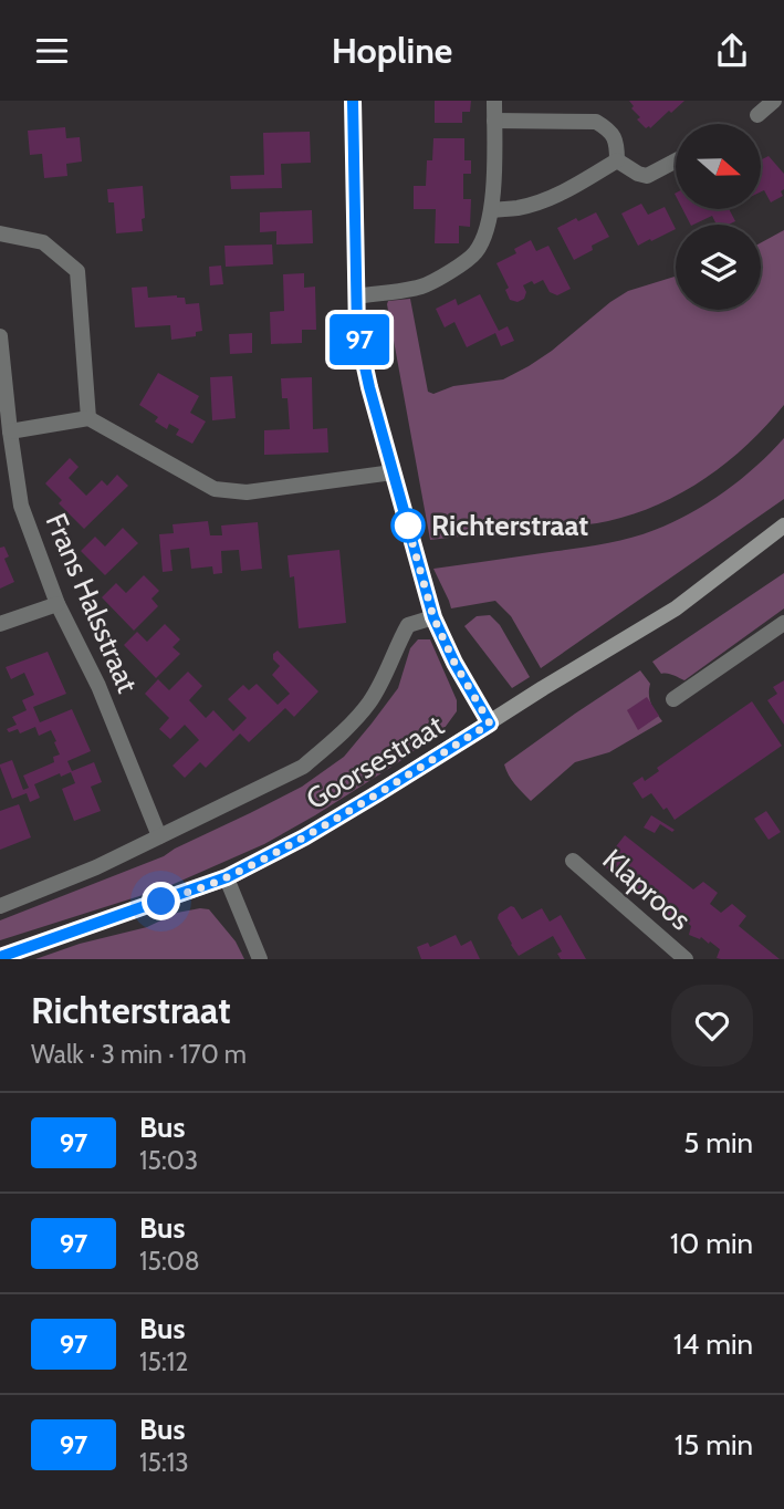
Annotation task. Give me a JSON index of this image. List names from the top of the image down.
{
  "streets": {
    "main road": ["Goorsestraat"],
    "street": ["Frans Halsstraat", "Klaproos"]
  },
  "places": ["Richterstraat"],
  "lines": ["bus line 97"],
  "north": "right",
  "page": {
    "header": "Hopline",
    "on_map": "97",
    "heading": ["Richterstraat", "Walk · 3 min · 170 m"],
    "list": [
      {
        "mark": "97",
        "name": "Bus",
        "note": "15:03",
        "value": "5 min"
      },
      {
        "mark": "97",
        "name": "Bus",
        "note": "15:08",
        "value": "10 min"
      },
      {
        "mark": "97",
        "name": "Bus",
        "note": "15:12",
        "value": "14 min"
      },
      {
        "mark": "97",
        "name": "Bus",
        "note": "15:13",
        "value": "15 min"
      }
    ]
  }
}
